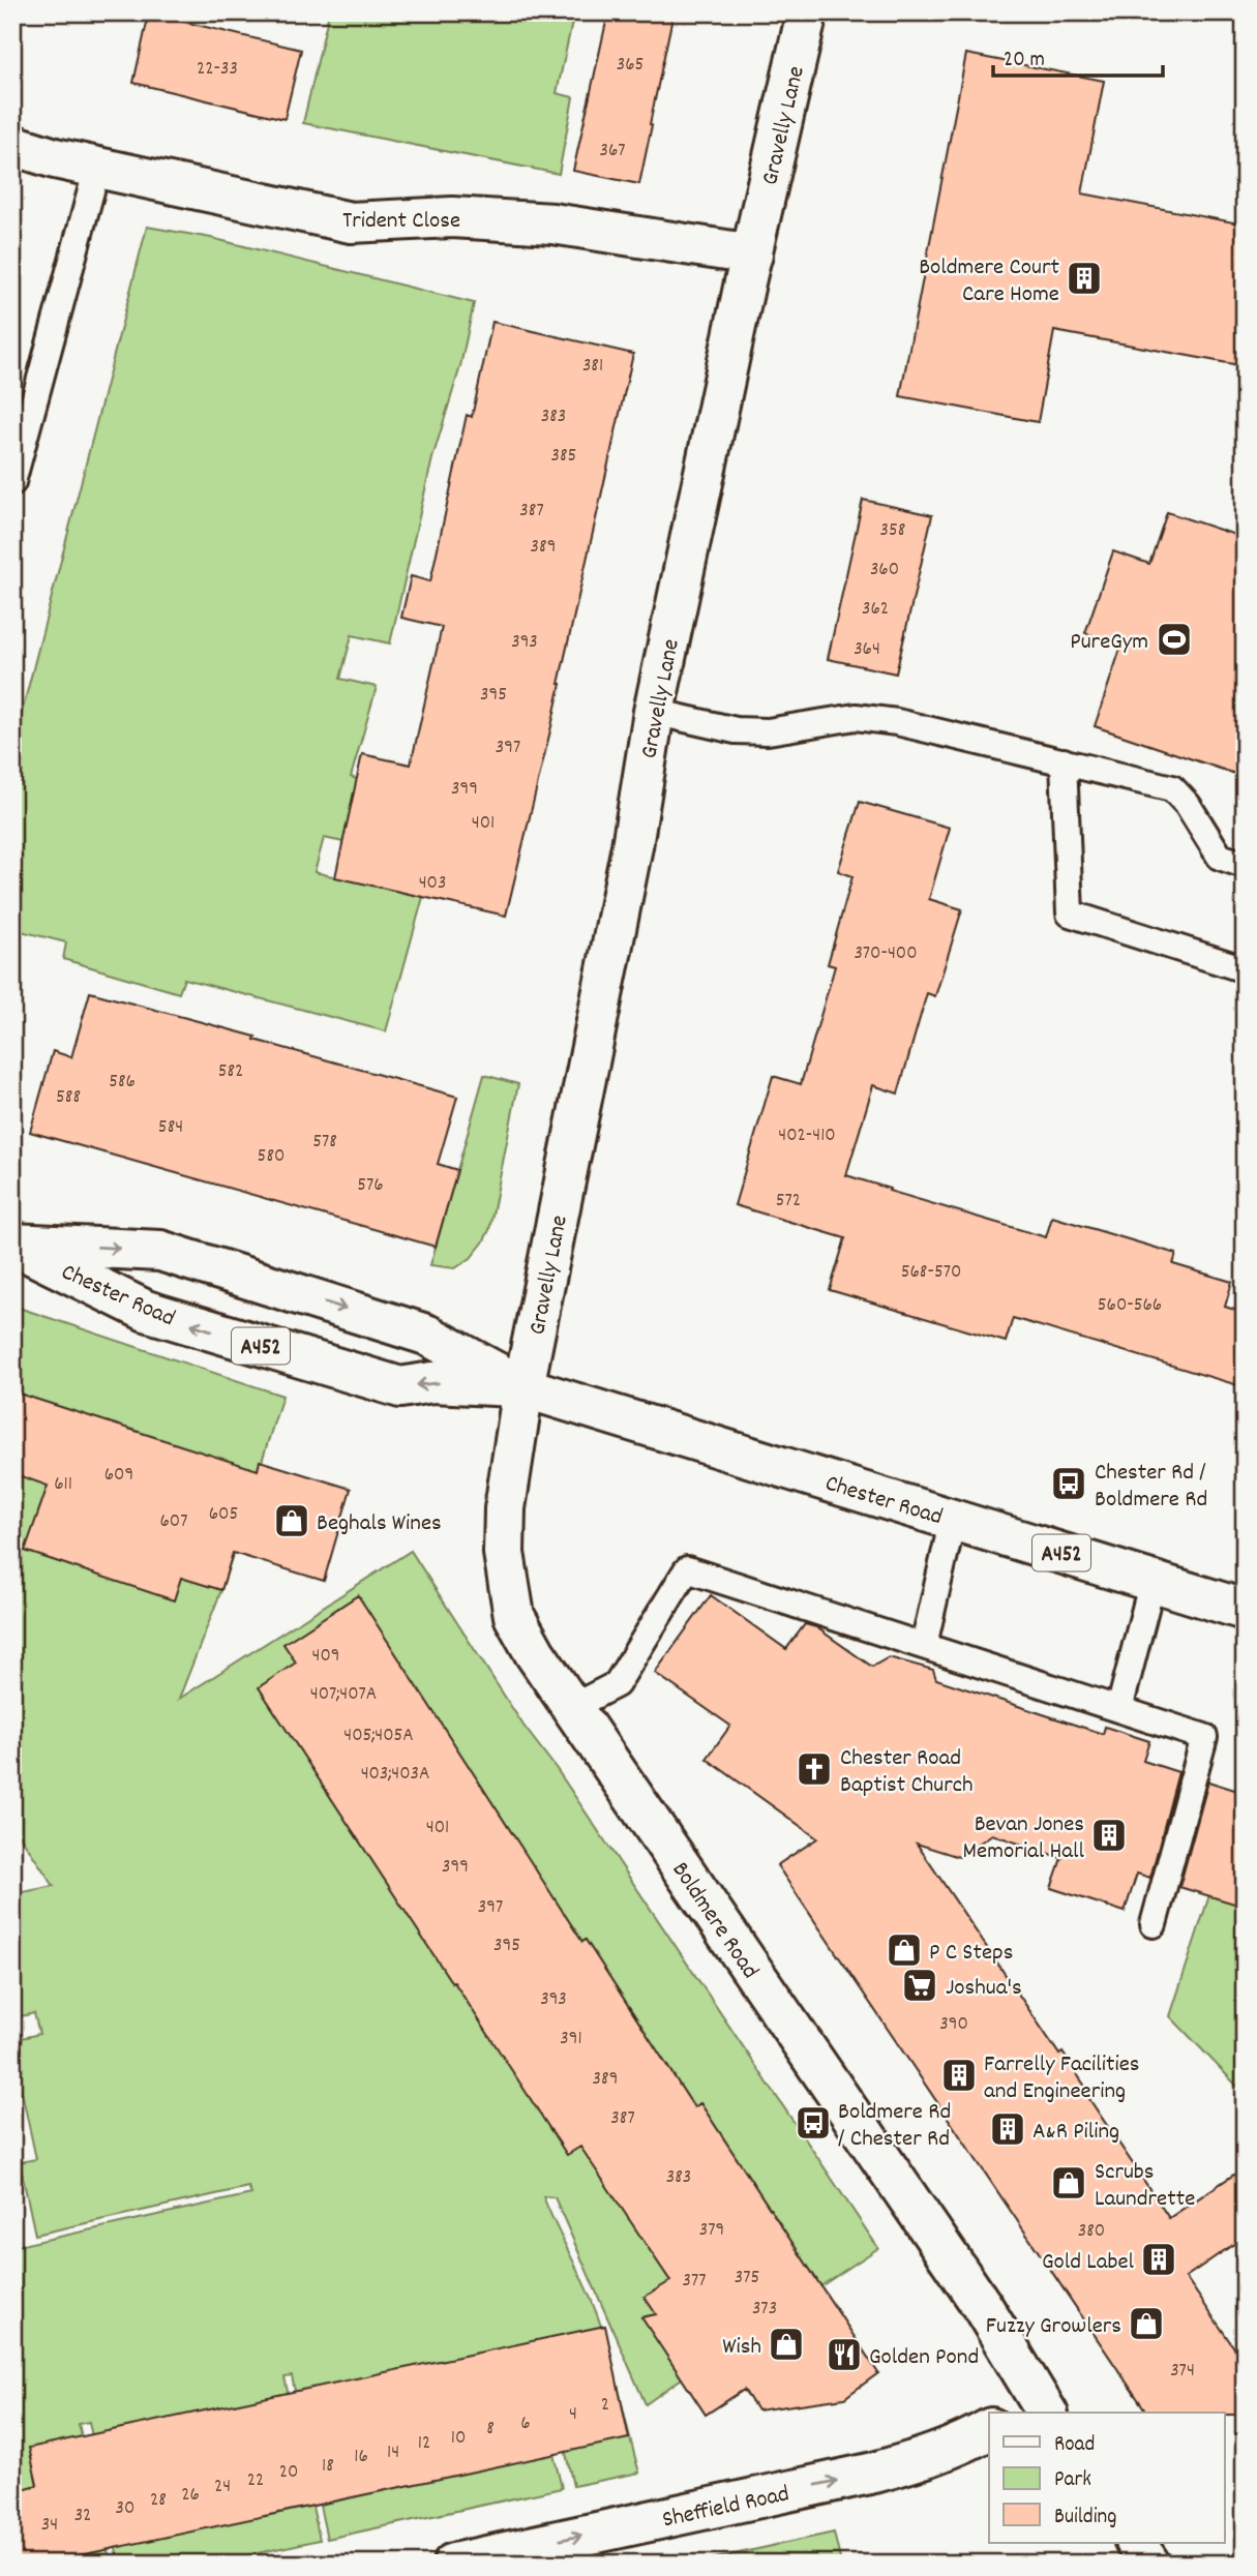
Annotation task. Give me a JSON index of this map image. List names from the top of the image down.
{
  "streets": {
    "main road": [
      "Gravelly Lane",
      "Trident Close",
      "Chester Road",
      "A452",
      "Boldmere Road",
      "Sheffield Road"
    ]
  },
  "crossings": [
    ["Gravelly Lane", "Trident Close"],
    ["Gravelly Lane", "Chester Road"],
    ["Gravelly Lane", "Boldmere Road"],
    ["Chester Road", "Boldmere Road"]
  ],
  "one_way": ["Sheffield Road"],
  "places": {
    "building": [
      "Boldmere Court Care Home",
      "Bevan Jones Memorial Hall",
      "Farrelly Facilities and Engineering",
      "A&R Piling",
      "Gold Label"
    ],
    "sports": ["PureGym"],
    "bus stop": ["Chester Rd / Boldmere Rd", "Boldmere Rd / Chester Rd"],
    "shop": [
      "Beghals Wines",
      "P C Steps",
      "Scrubs Laundrette",
      "Fuzzy Growlers",
      "Wish"
    ],
    "church": ["Chester Road Baptist Church"],
    "supermarket": ["Joshua's"],
    "restaurant": ["Golden Pond"]
  },
  "house_numbers": [
    "365",
    "22-33",
    "367",
    "381",
    "383",
    "385",
    "387",
    "358",
    "389",
    "360",
    "362",
    "393",
    "364",
    "395",
    "397",
    "399",
    "401",
    "403",
    "370-400",
    "582",
    "586",
    "588",
    "584",
    "402-410",
    "578",
    "580",
    "576",
    "572",
    "568-570",
    "560-566",
    "609",
    "611",
    "605",
    "607",
    "409",
    "407;407A",
    "405;405A",
    "403;403A",
    "401",
    "399",
    "397",
    "395",
    "393",
    "390",
    "391",
    "389",
    "387",
    "383",
    "379",
    "380",
    "375",
    "377",
    "373",
    "374",
    "2",
    "4",
    "6",
    "8",
    "10",
    "12",
    "14",
    "16",
    "18",
    "20",
    "22",
    "24",
    "26",
    "28",
    "30",
    "32",
    "34"
  ],
  "legend": ["Road", "Park", "Building"],
  "scale_bar": "20 m"
}
